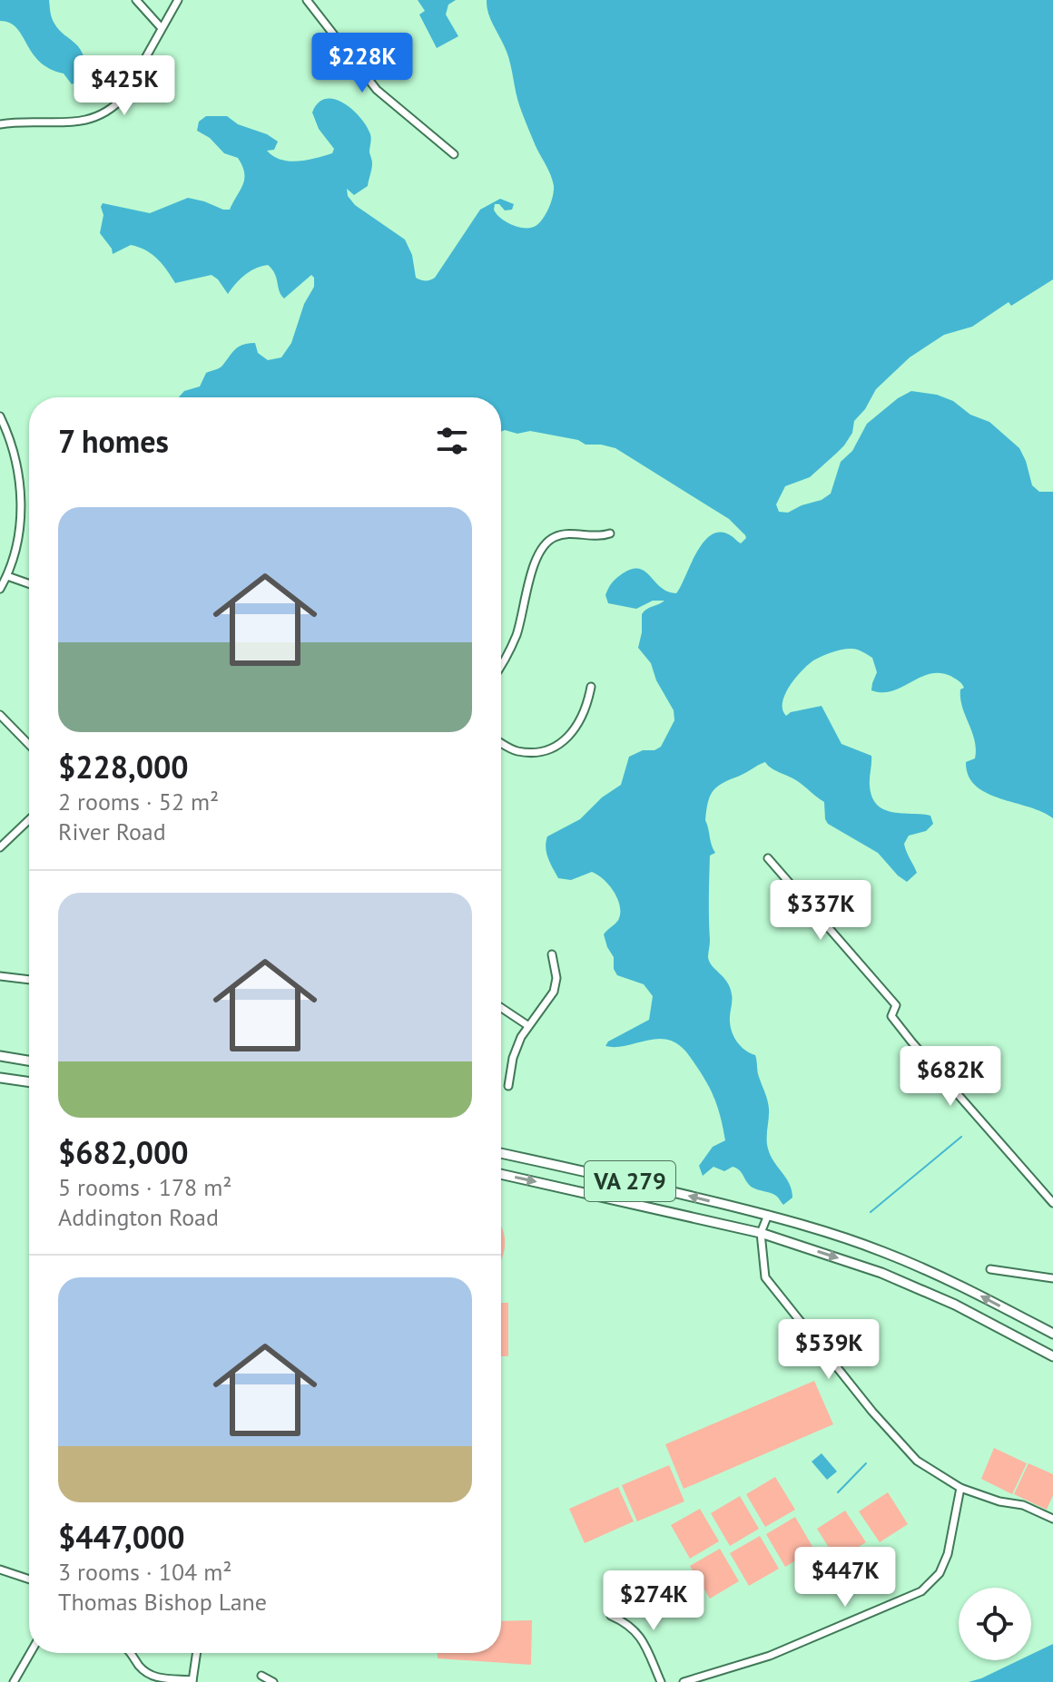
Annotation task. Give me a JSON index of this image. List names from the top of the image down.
{
  "streets": {
    "main road": ["VA 279"]
  },
  "page": {
    "price": [
      "$228K",
      "$425K",
      "$337K",
      "$682K",
      "$539K",
      "$447K",
      "$274K"
    ],
    "heading": "7 homes",
    "list": [
      {
        "name": "$228,000",
        "note": "2 rooms · 52 m² · River Road"
      },
      {
        "name": "$682,000",
        "note": "5 rooms · 178 m² · Addington Road"
      },
      {
        "name": "$447,000",
        "note": "3 rooms · 104 m² · Thomas Bishop Lane"
      }
    ]
  }
}
